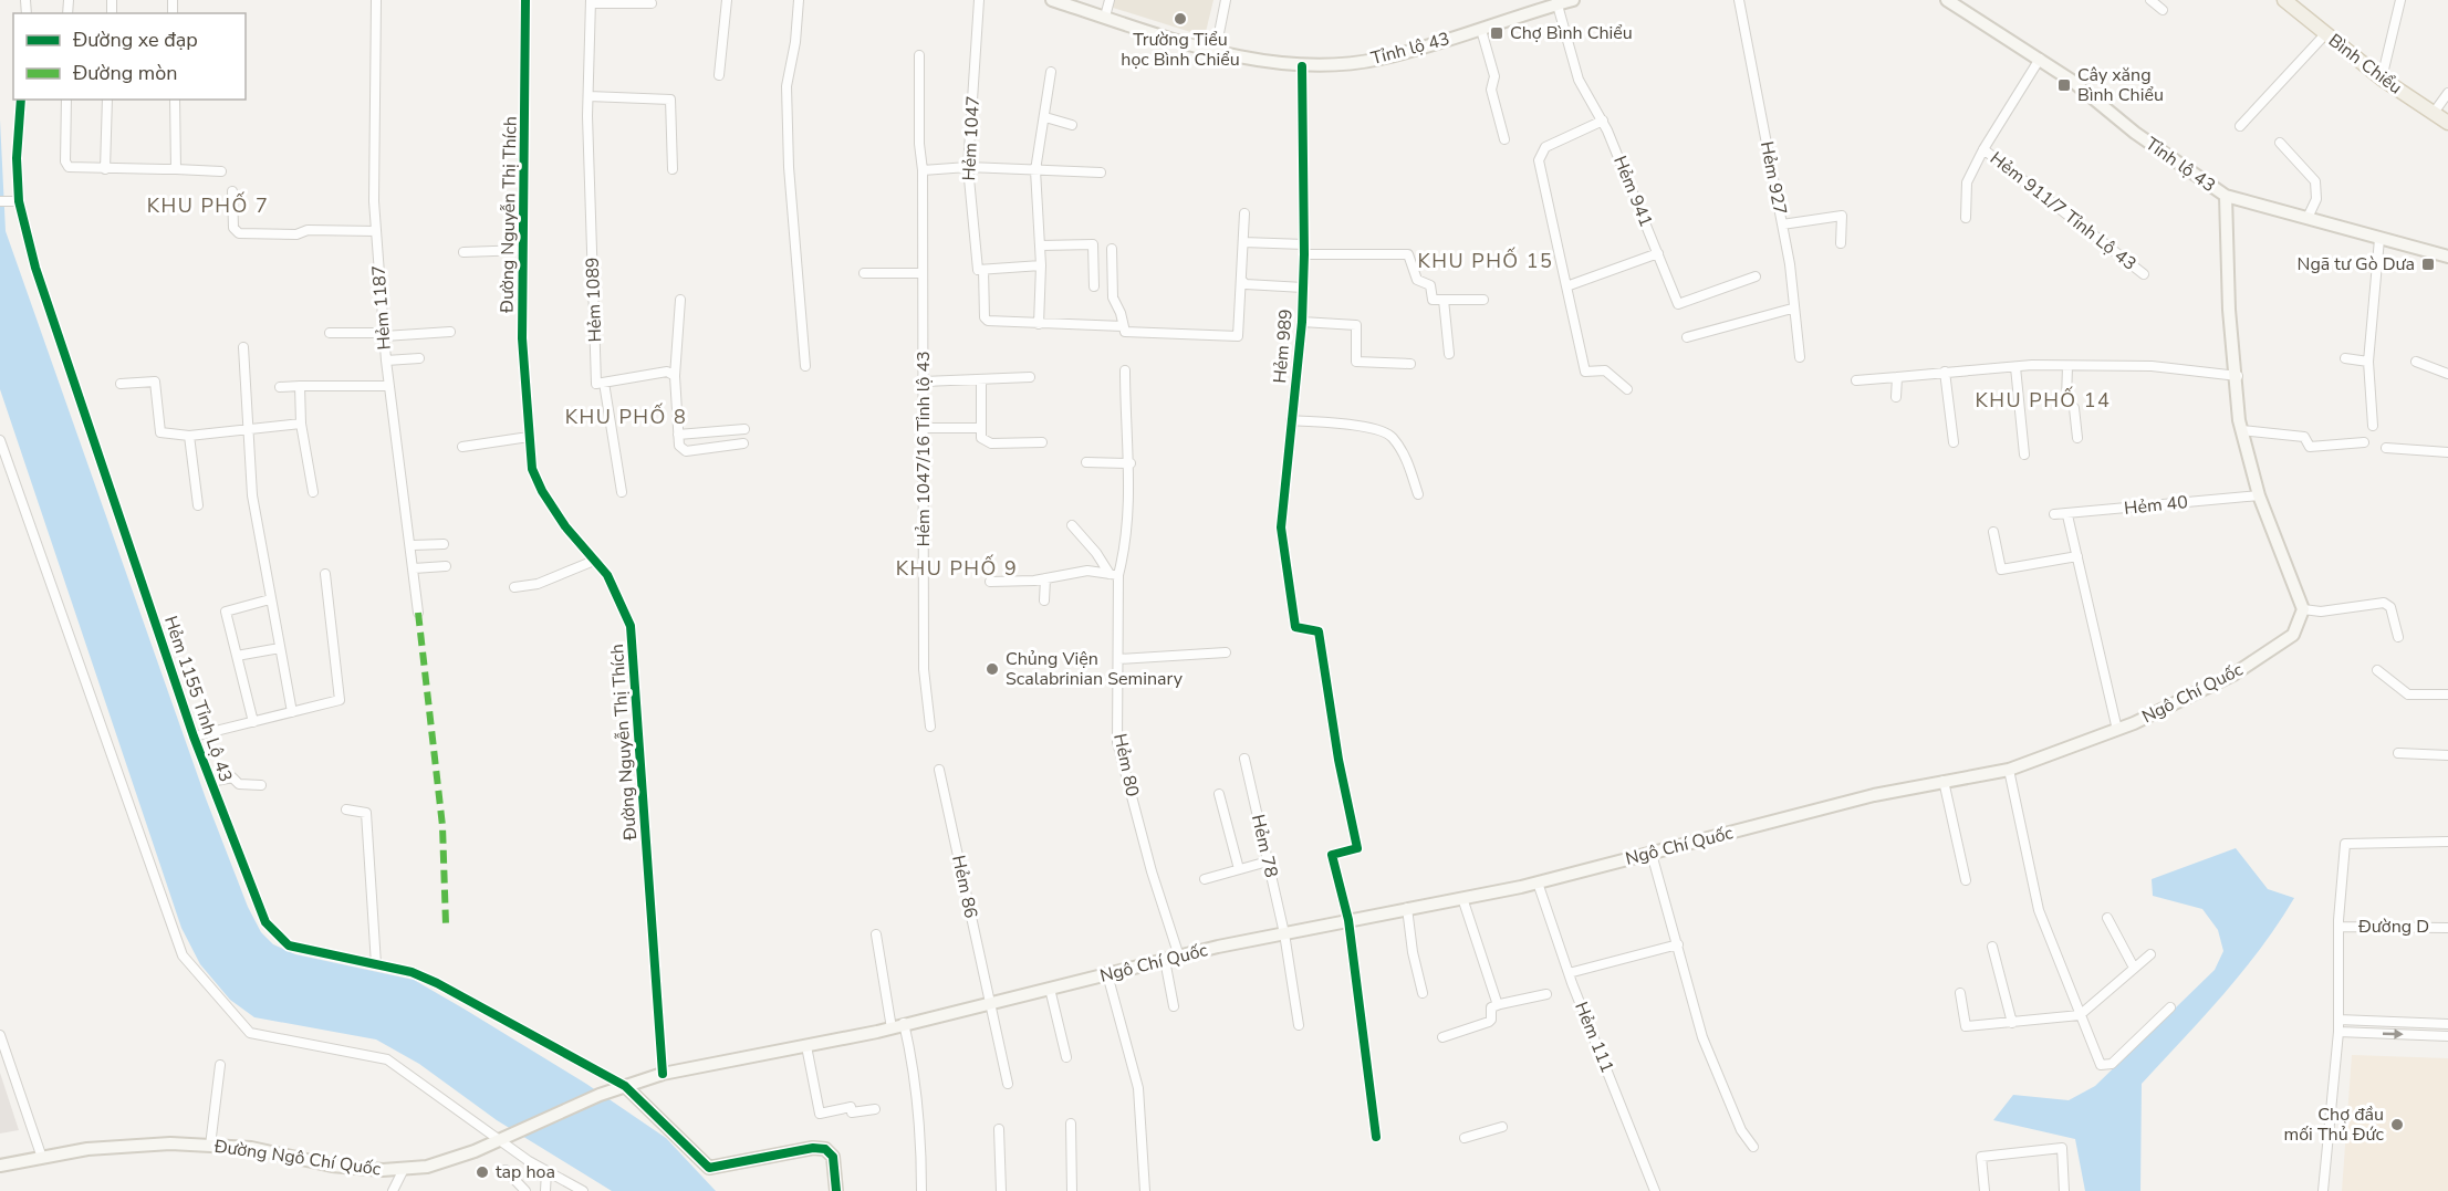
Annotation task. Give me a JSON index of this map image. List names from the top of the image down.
{
  "streets": {
    "main road": [
      "Tỉnh lộ 43",
      "Bình Chiểu",
      "Ngô Chí Quốc",
      "Đường Ngô Chí Quốc"
    ],
    "street": [
      "Hẻm 1047",
      "Hẻm 927",
      "Hẻm 941",
      "Hẻm 911/7 Tỉnh Lộ 43",
      "Đường Nguyễn Thị Thích",
      "Hẻm 1089",
      "Hẻm 1187",
      "Hẻm 989",
      "Hẻm 1047/16 Tỉnh lộ 43",
      "Hẻm 40",
      "Hẻm 1155 Tỉnh Lộ 43",
      "Hẻm 80",
      "Hẻm 78",
      "Hẻm 86",
      "Đường D",
      "Hẻm 111"
    ]
  },
  "crossings": [
    ["Tỉnh lộ 43", "Hẻm 941"],
    ["Tỉnh lộ 43", "Hẻm 989"],
    ["Đường Nguyễn Thị Thích", "Ngô Chí Quốc"],
    ["Hẻm 989", "Ngô Chí Quốc"],
    ["Ngô Chí Quốc", "Hẻm 1155 Tỉnh Lộ 43"],
    ["Ngô Chí Quốc", "Hẻm 80"],
    ["Ngô Chí Quốc", "Hẻm 78"],
    ["Ngô Chí Quốc", "Hẻm 86"],
    ["Ngô Chí Quốc", "Hẻm 111"],
    ["Ngô Chí Quốc", "Đường Ngô Chí Quốc"]
  ],
  "districts": [
    "KHU PHỐ 7",
    "KHU PHỐ 15",
    "KHU PHỐ 14",
    "KHU PHỐ 8",
    "KHU PHỐ 9"
  ],
  "places": {
    "other": [
      "Trường Tiểu học Bình Chiểu",
      "Chủng Viện Scalabrinian Seminary",
      "Chợ đầu mối Thủ Đức",
      "tap hoa"
    ],
    "transit": ["Chợ Bình Chiểu", "Cây xăng Bình Chiểu", "Ngã tư Gò Dưa"]
  },
  "legend": ["Đường xe đạp", "Đường mòn"]
}
